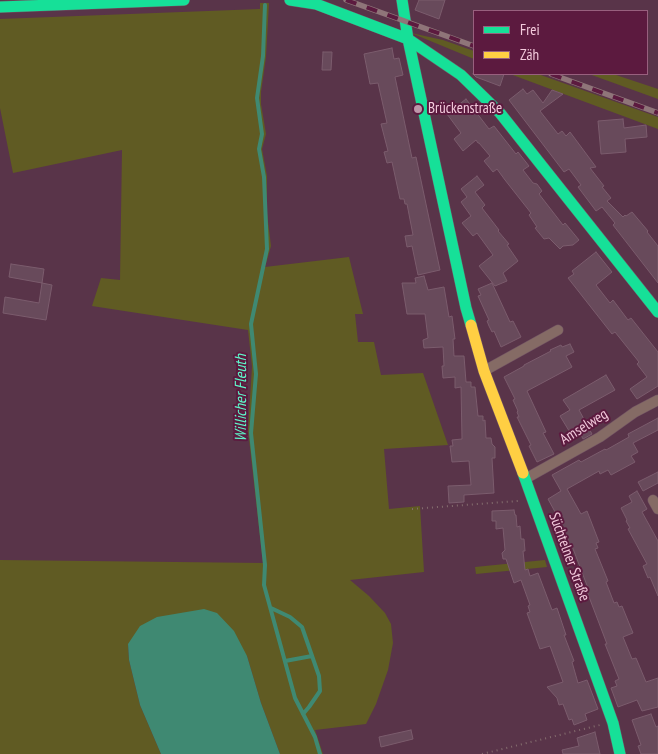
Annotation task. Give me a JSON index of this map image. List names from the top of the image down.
{
  "streets": {
    "street": ["Amselweg", "Süchtelner Straße"]
  },
  "crossings": [
    ["Amselweg", "Süchtelner Straße"]
  ],
  "water": ["Willicher Fleuth"],
  "places": ["Brückenstraße"],
  "legend": ["Frei", "Zäh"]
}
